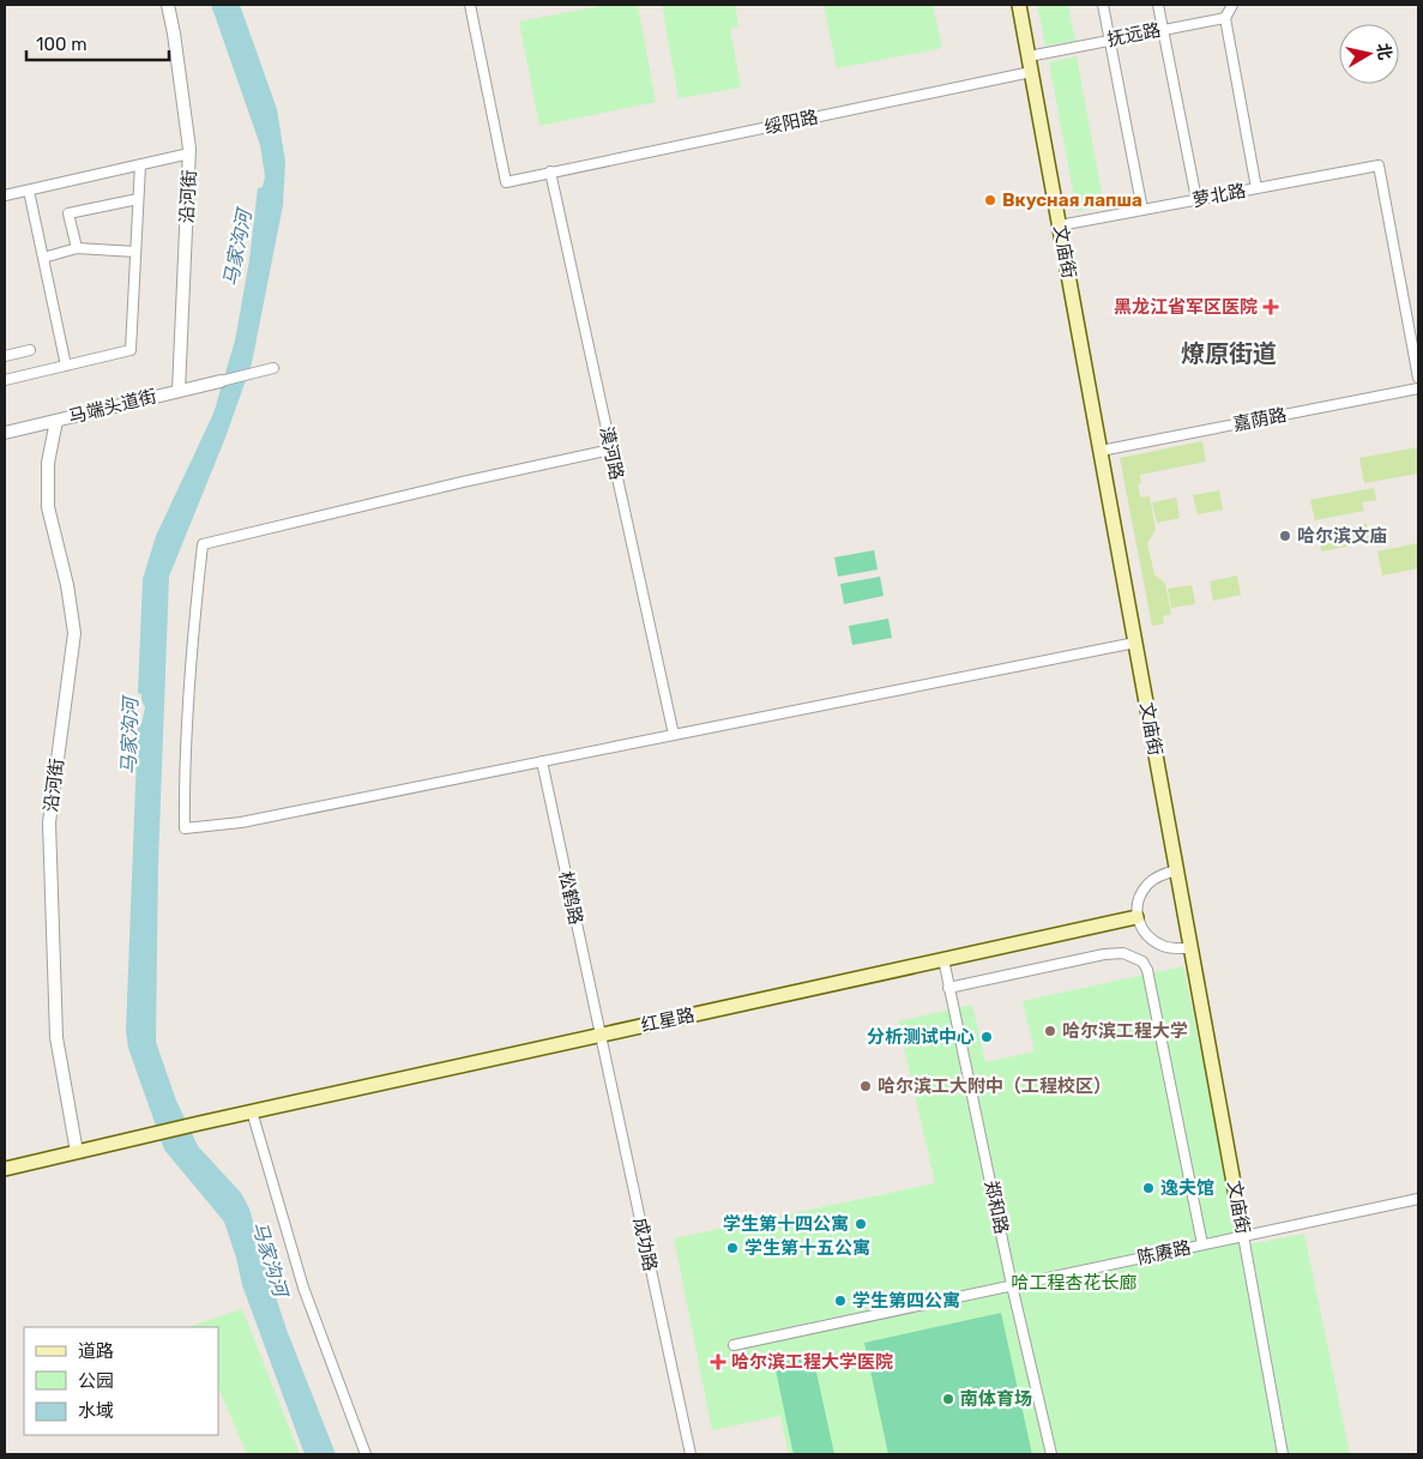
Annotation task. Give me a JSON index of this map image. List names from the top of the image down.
{
  "streets": {
    "main road": ["文庙街", "红星路"],
    "street": [
      "抚远路",
      "绥阳路",
      "萝北路",
      "沿河街",
      "马端头道街",
      "嘉荫路",
      "漠河路",
      "松鹤路",
      "郑和路",
      "成功路",
      "陈赓路"
    ]
  },
  "crossings": [
    ["抚远路", "文庙街"],
    ["绥阳路", "文庙街"],
    ["绥阳路", "漠河路"],
    ["萝北路", "文庙街"],
    ["沿河街", "马端头道街"],
    ["沿河街", "红星路"],
    ["文庙街", "嘉荫路"],
    ["文庙街", "陈赓路"],
    ["松鹤路", "红星路"],
    ["松鹤路", "成功路"],
    ["红星路", "郑和路"],
    ["红星路", "成功路"],
    ["郑和路", "陈赓路"]
  ],
  "districts": ["燎原街道"],
  "water": ["马家沟河"],
  "parks": ["哈工程杏花长廊"],
  "places": {
    "other": [
      "Вкусная лапша",
      "哈尔滨文庙",
      "哈尔滨工程大学",
      "分析测试中心",
      "哈尔滨工大附中（工程校区）",
      "逸夫馆",
      "学生第十四公寓",
      "学生第十五公寓",
      "学生第四公寓",
      "南体育场"
    ],
    "health": ["黑龙江省军区医院", "哈尔滨工程大学医院"]
  },
  "legend": ["道路", "公园", "水域"],
  "scale_bar": "100 m",
  "north": "right"
}
